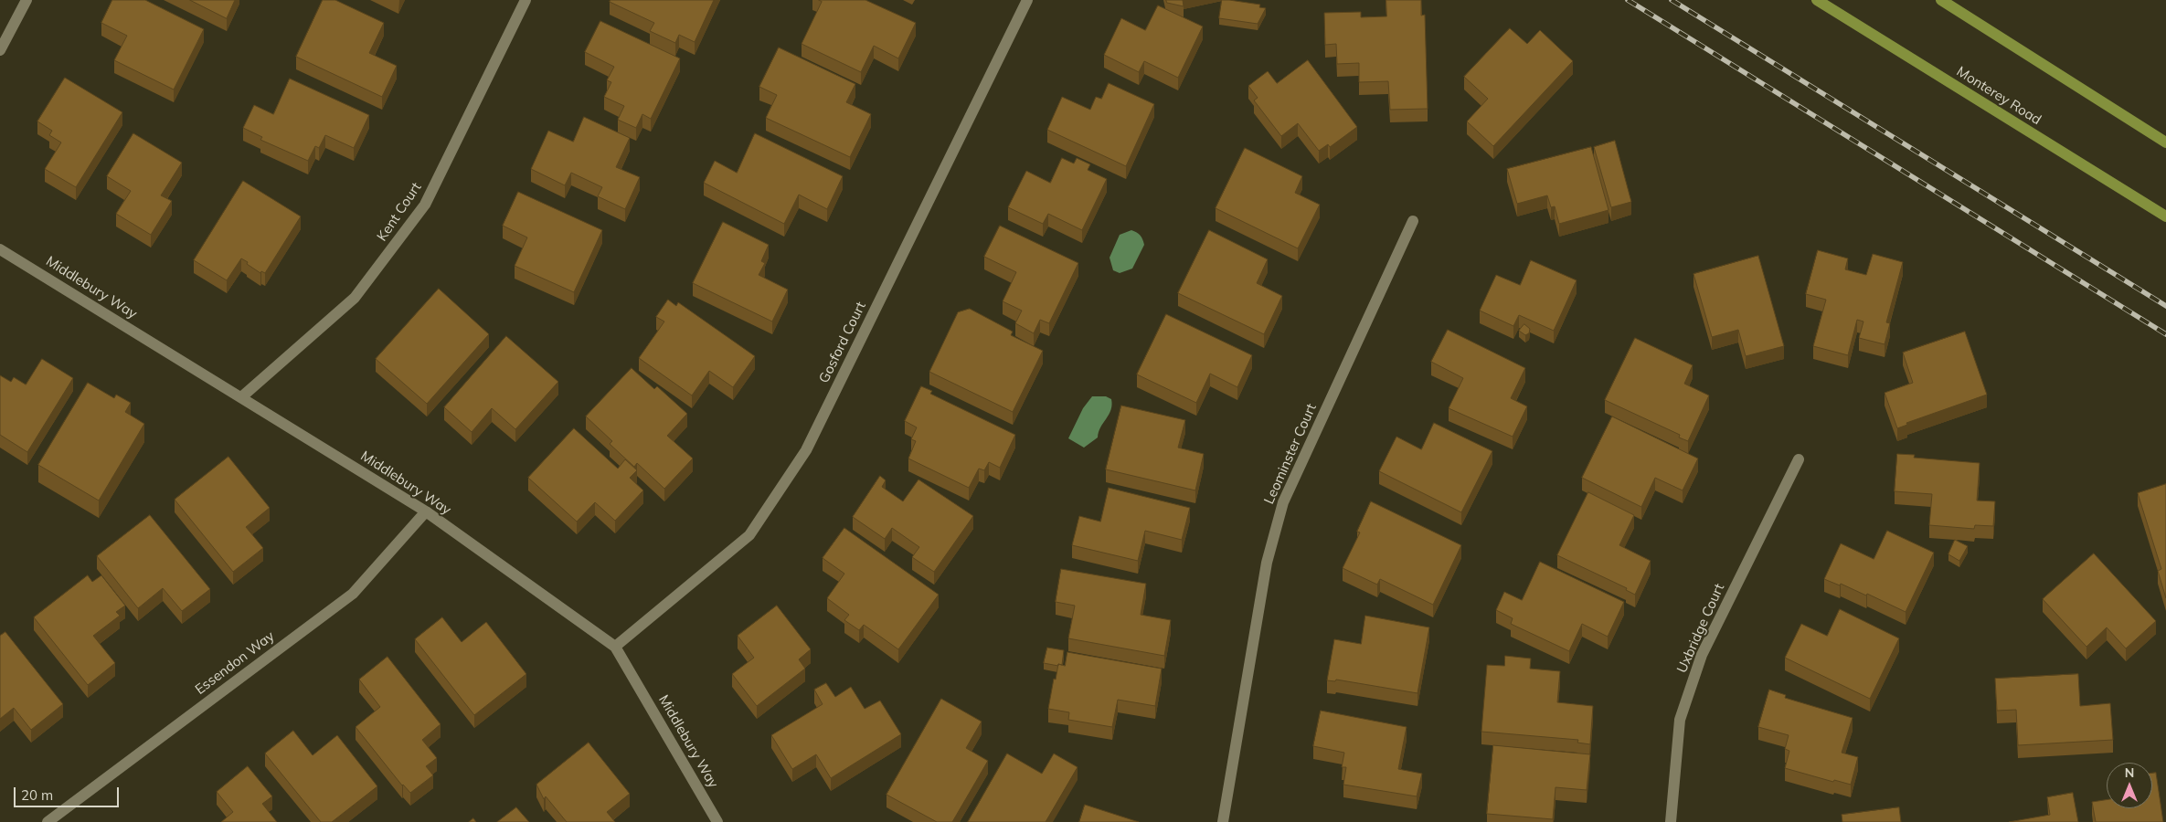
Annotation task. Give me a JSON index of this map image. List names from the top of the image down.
{
  "streets": {
    "main road": ["Monterey Road"],
    "street": [
      "Kent Court",
      "Middlebury Way",
      "Gosford Court",
      "Leominster Court",
      "Uxbridge Court",
      "Essendon Way"
    ]
  },
  "crossings": [
    ["Kent Court", "Middlebury Way"],
    ["Middlebury Way", "Gosford Court"],
    ["Middlebury Way", "Essendon Way"]
  ],
  "scale_bar": "20 m",
  "north": "top"
}
